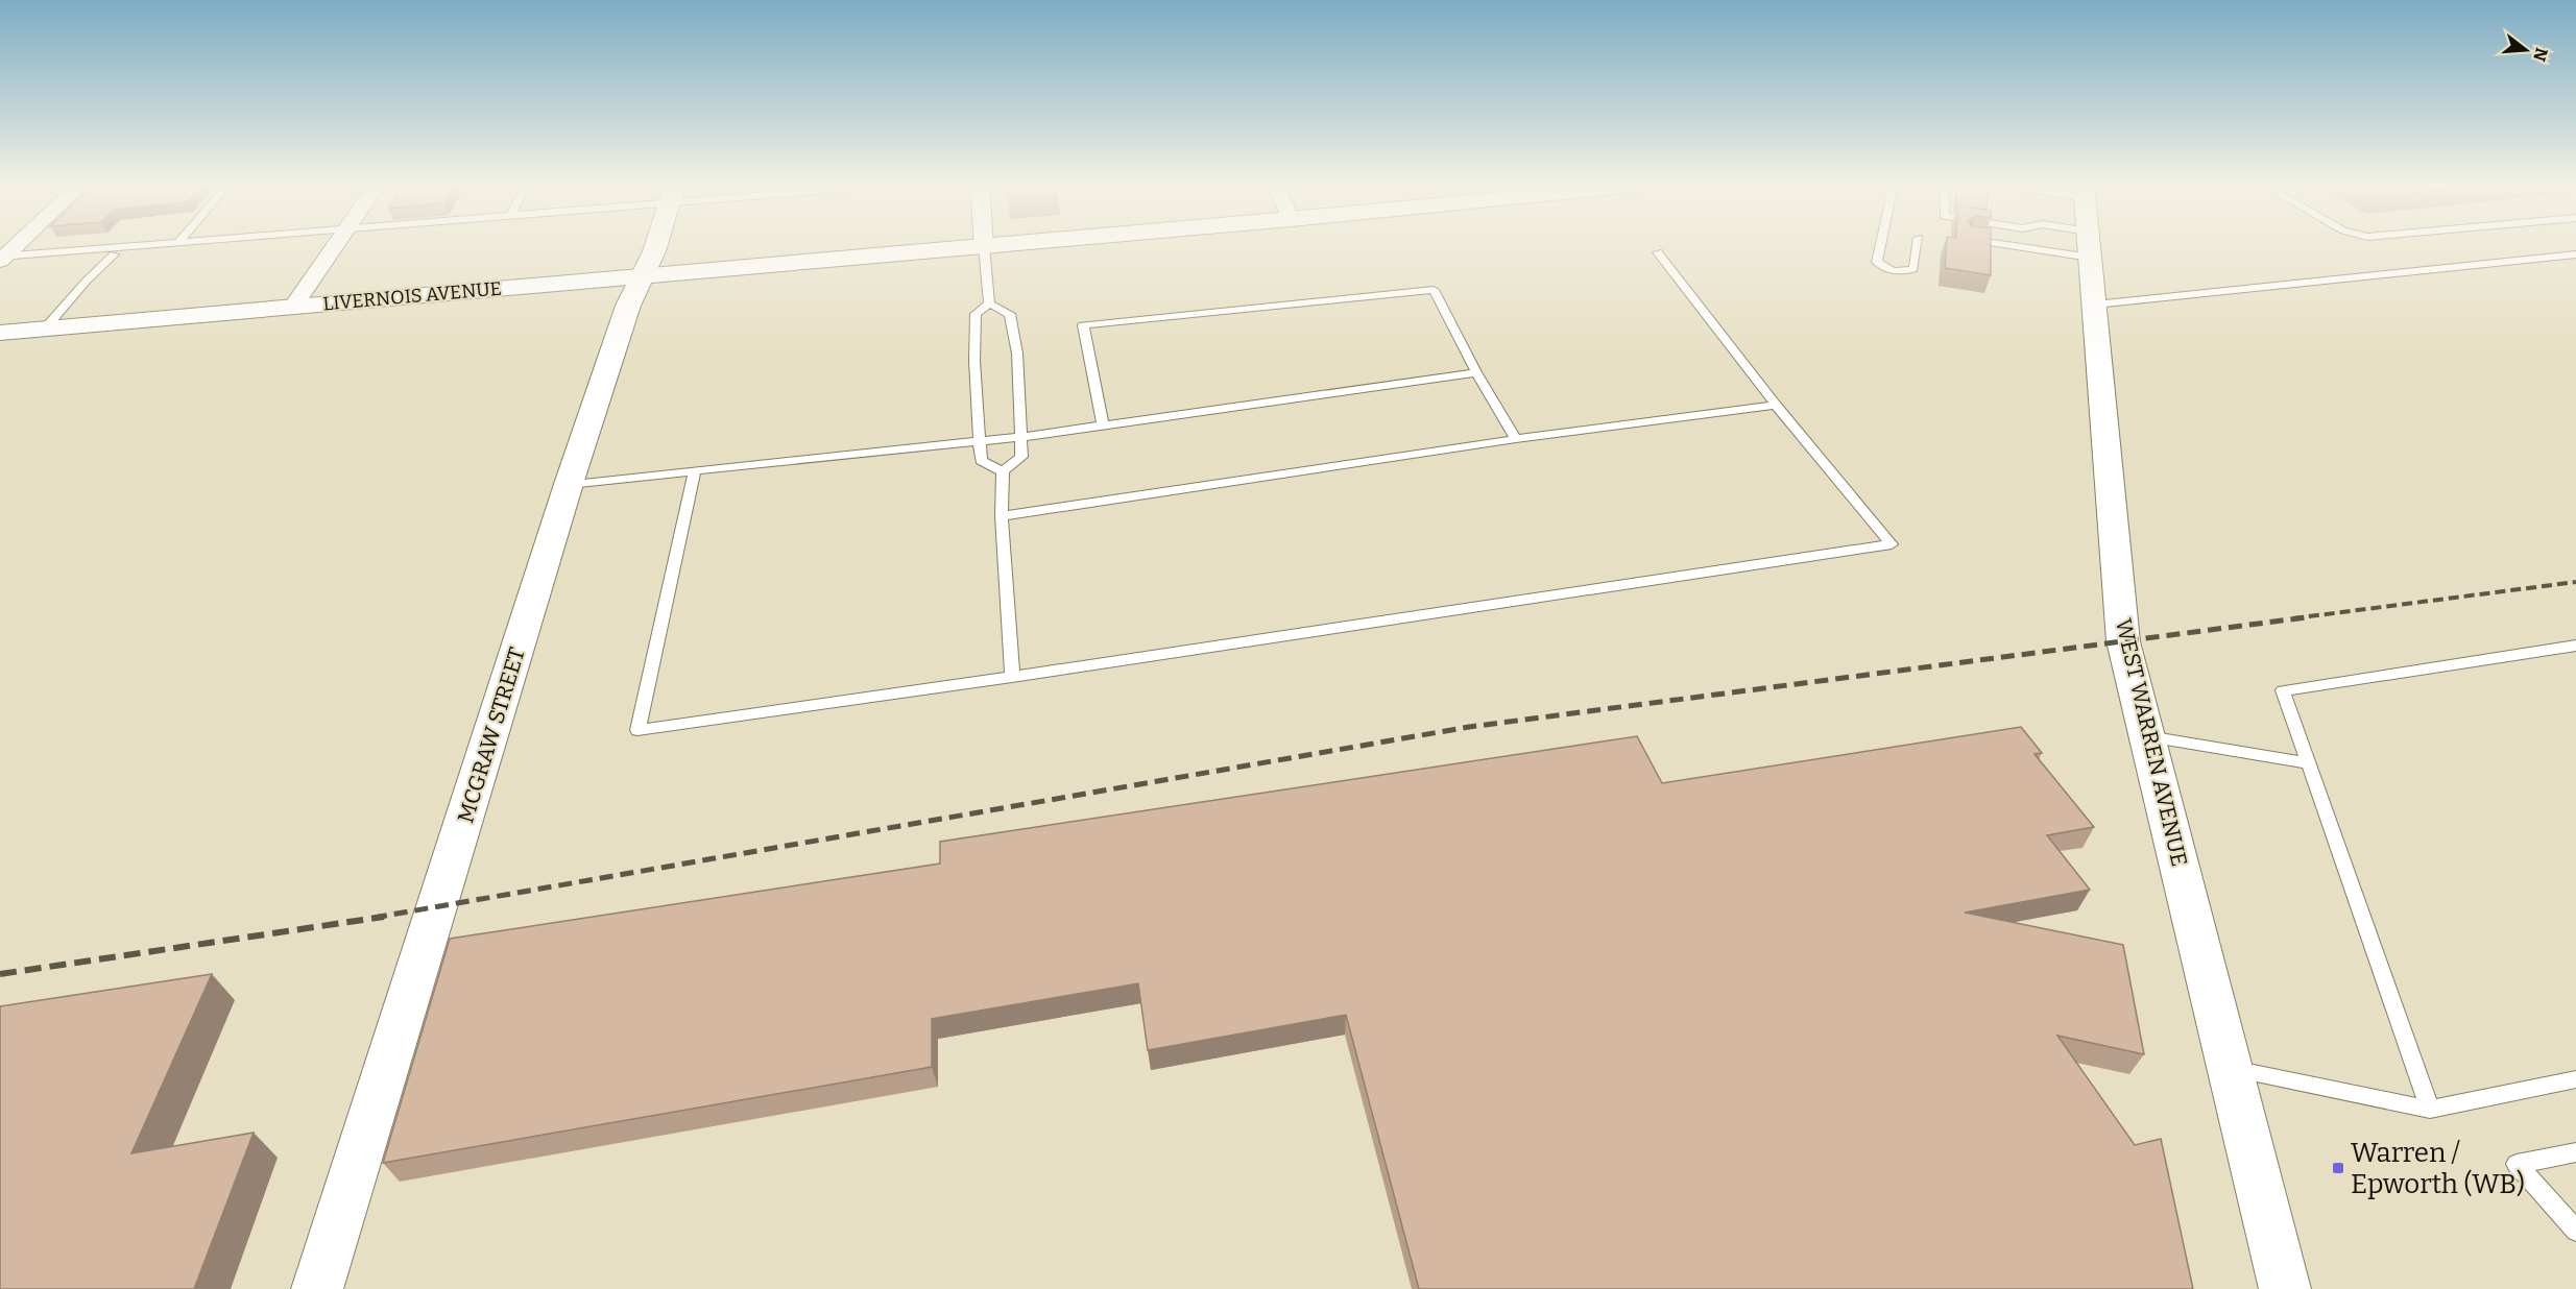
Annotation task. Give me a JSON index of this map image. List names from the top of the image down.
{
  "streets": {
    "main road": ["LIVERNOIS AVENUE", "MCGRAW STREET", "WEST WARREN AVENUE"]
  },
  "crossings": [
    ["LIVERNOIS AVENUE", "MCGRAW STREET"]
  ],
  "places": {
    "transit": ["Warren / Epworth (WB)"]
  },
  "north": "right"
}
